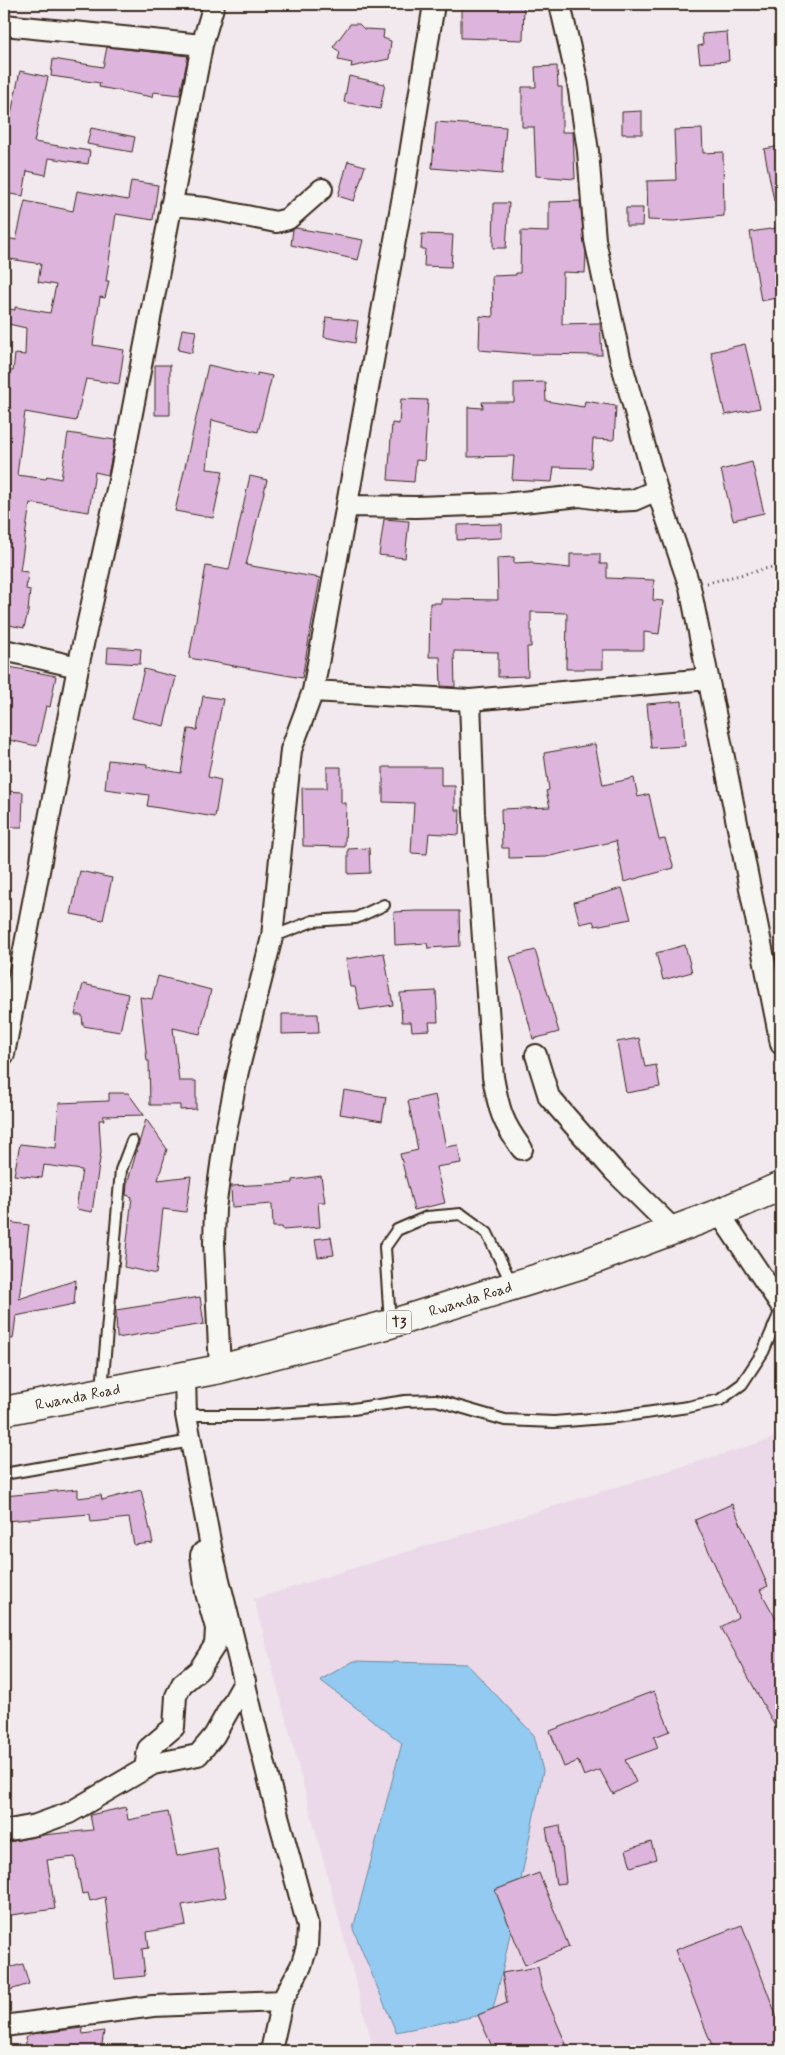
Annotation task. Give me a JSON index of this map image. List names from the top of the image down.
{
  "streets": {
    "highway": ["Rwanda Road", "T3"]
  }
}
